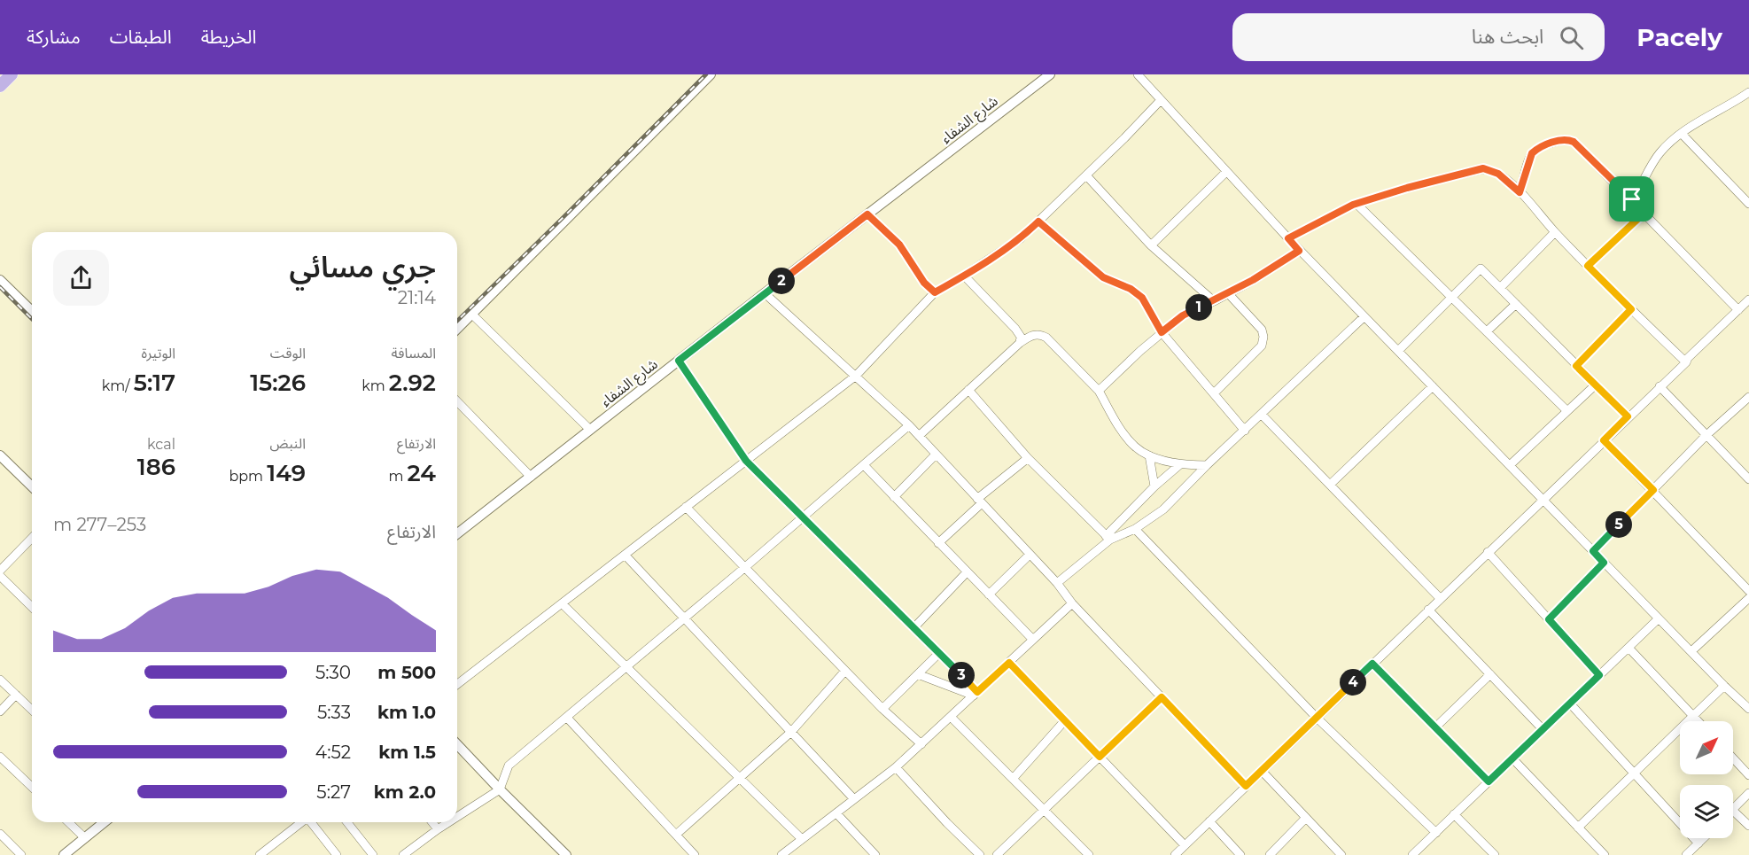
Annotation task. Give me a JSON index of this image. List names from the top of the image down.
{
  "streets": {
    "street": ["شارع الشفاء"]
  },
  "north": "top right",
  "page": {
    "header": "Pacely",
    "search": "ابحث هنا",
    "nav": ["الخريطة", "الطبقات", "مشاركة"],
    "heading": ["جري مسائي", "21:14"],
    "pins": [
      "2",
      "1",
      "5",
      "3",
      "4"
    ],
    "stats": [
      ["المسافة", "2.92 km"],
      ["الوقت", "15:26"],
      ["الوتيرة", "5:17 /km"],
      ["الارتفاع", "24 m"],
      ["النبض", "149 bpm"],
      ["kcal", "186"]
    ],
    "chart": ["الارتفاع", "253–277 m"],
    "list": [
      {
        "name": "500 m",
        "note": "5:30"
      },
      {
        "name": "1.0 km",
        "note": "5:33"
      },
      {
        "name": "1.5 km",
        "note": "4:52"
      },
      {
        "name": "2.0 km",
        "note": "5:27"
      }
    ]
  }
}
